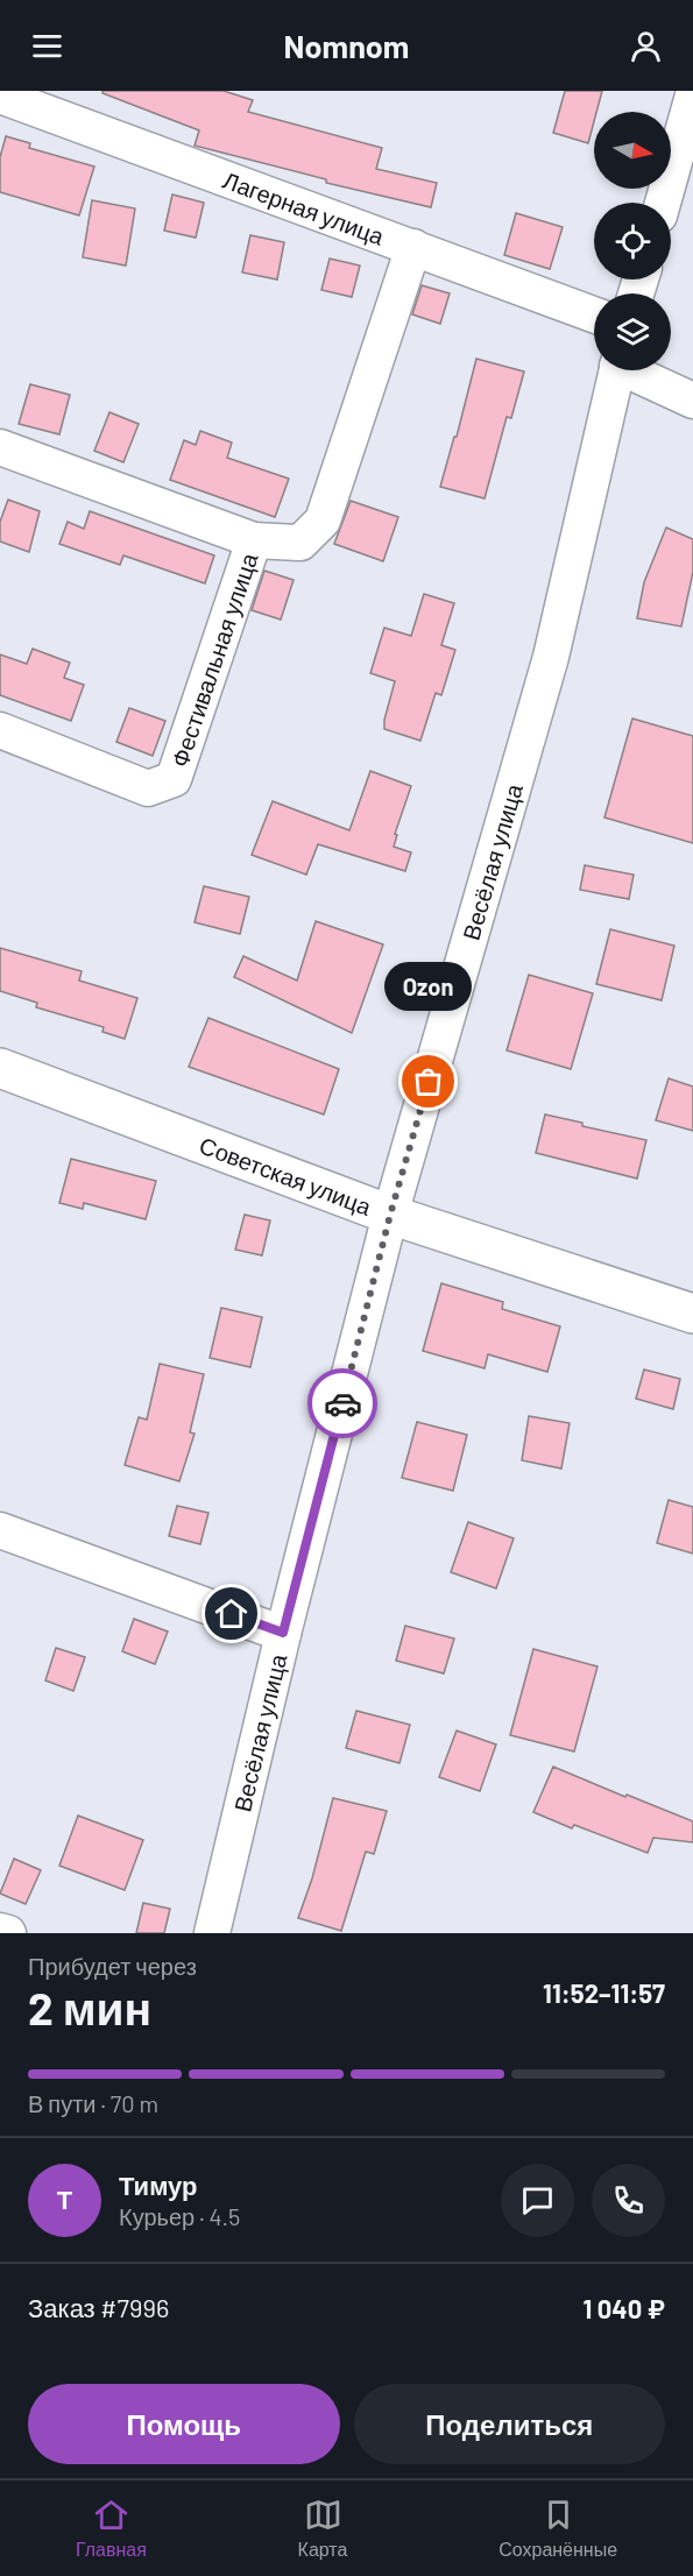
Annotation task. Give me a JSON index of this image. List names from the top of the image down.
{
  "streets": {
    "main road": ["Советская улица"],
    "street": ["Лагерная улица", "Фестивальная улица", "Весёлая улица"]
  },
  "crossings": [
    ["Весёлая улица", "Советская улица"]
  ],
  "places": ["Ozon"],
  "north": "right",
  "page": {
    "header": "Nomnom",
    "bubble": "Ozon",
    "heading": ["2 мин", "Прибудет через", "11:52–11:57"],
    "panel": [
      "Тимур",
      "Курьер · 4.5",
      "Заказ #7996",
      "1 040 ₽"
    ],
    "bar": "В пути · 70 m",
    "round": "Т",
    "buttons": ["Помощь", "Поделиться"],
    "tabs": ["Главная", "Карта", "Сохранённые"]
  }
}
